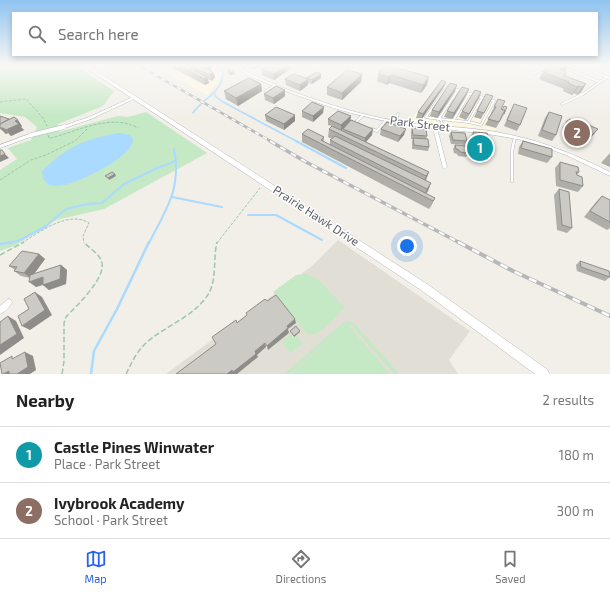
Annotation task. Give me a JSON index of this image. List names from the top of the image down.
{
  "streets": {
    "street": ["Park Street", "Prairie Hawk Drive"]
  },
  "page": {
    "search": "Search here",
    "pins": ["2", "1"],
    "heading": ["Nearby", "2 results"],
    "list": [
      {
        "mark": "1",
        "name": "Castle Pines Winwater",
        "note": "Place · Park Street",
        "value": "180 m"
      },
      {
        "mark": "2",
        "name": "Ivybrook Academy",
        "note": "School · Park Street",
        "value": "300 m"
      }
    ],
    "nav": ["Map", "Directions", "Saved"]
  }
}
